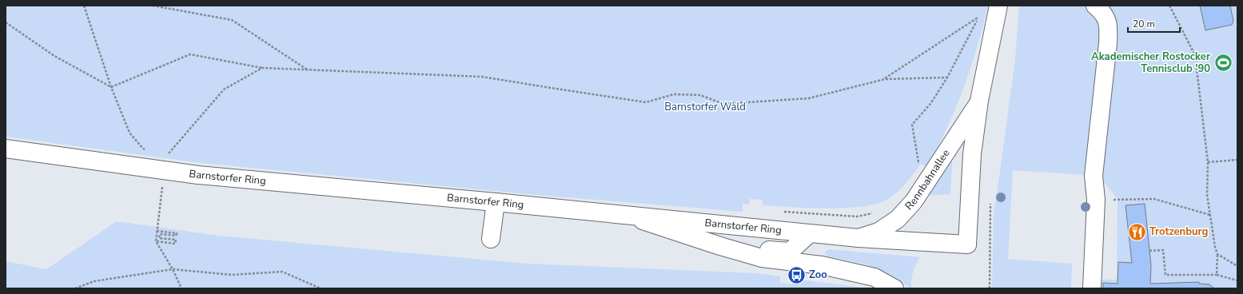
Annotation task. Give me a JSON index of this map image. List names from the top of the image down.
{
  "streets": {
    "main road": ["Barnstorfer Ring", "Rennbahnallee"]
  },
  "crossings": [
    ["Barnstorfer Ring", "Rennbahnallee"]
  ],
  "parks": ["Barnstorfer Wald"],
  "places": {
    "sports": ["Akademischer Rostocker Tennisclub '90"],
    "restaurant": ["Trotzenburg"],
    "bus stop": ["Zoo"]
  },
  "scale_bar": "20 m"
}
